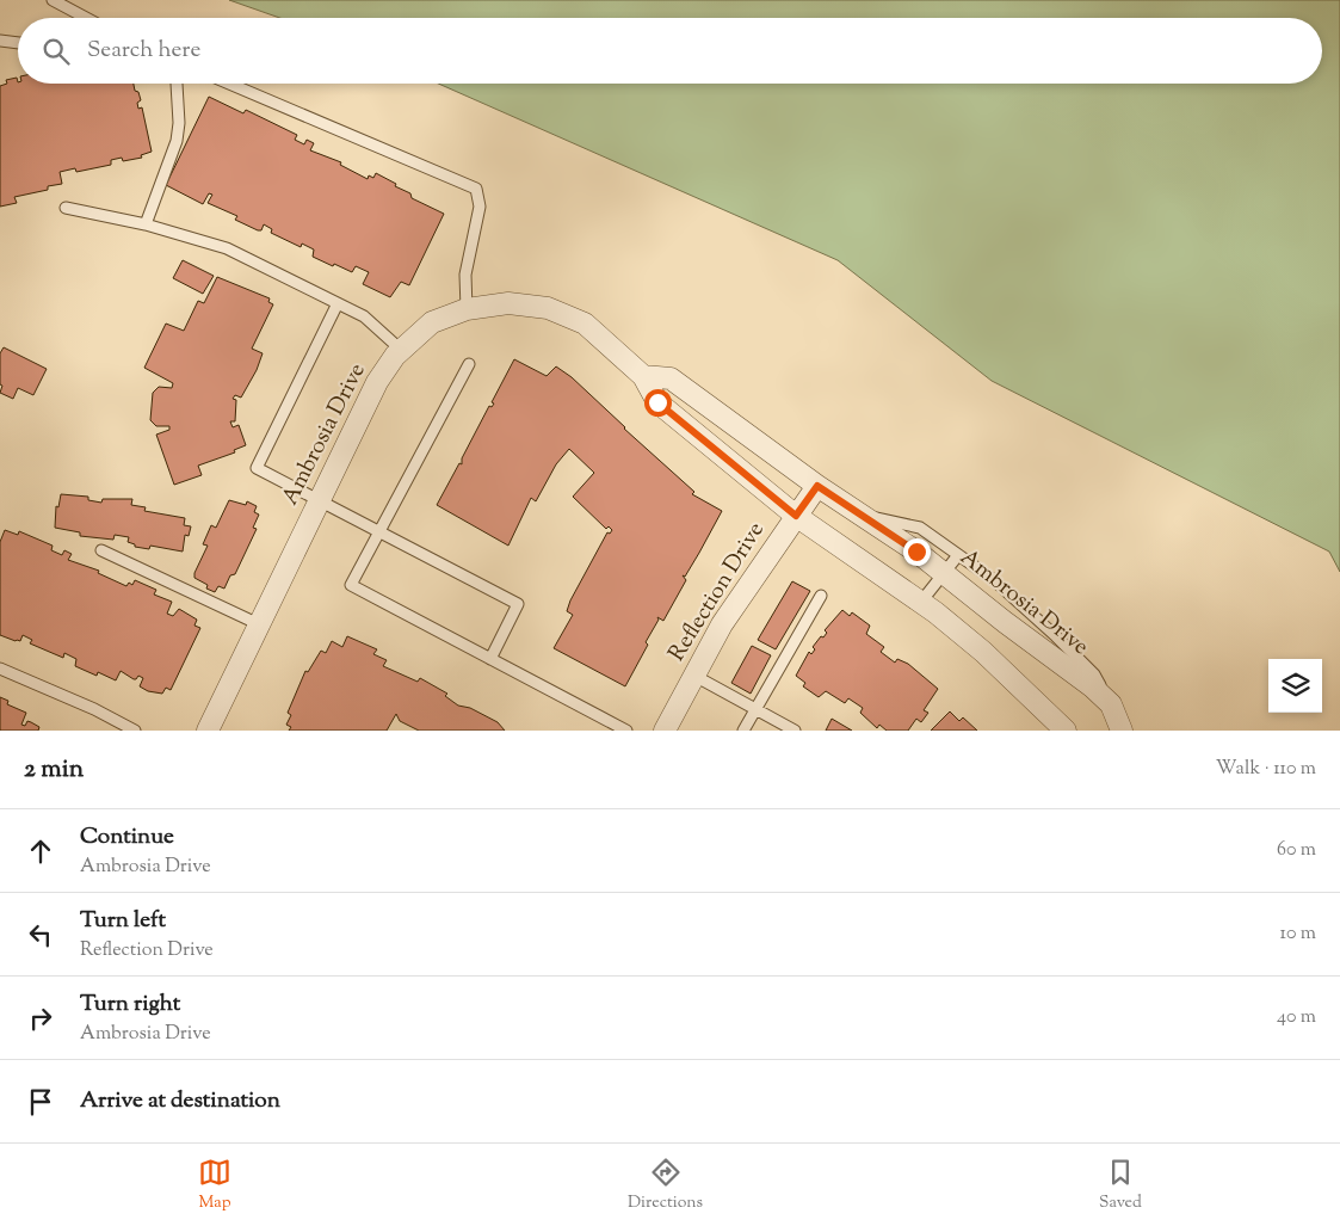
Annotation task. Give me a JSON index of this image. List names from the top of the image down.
{
  "streets": {
    "street": ["Ambrosia Drive", "Reflection Drive"]
  },
  "crossings": [
    ["Ambrosia Drive", "Reflection Drive"]
  ],
  "page": {
    "search": "Search here",
    "heading": ["2 min", "Walk · 110 m"],
    "list": [
      ["Continue", "Ambrosia Drive", "60 m"],
      ["Turn left", "Reflection Drive", "10 m"],
      ["Turn right", "Ambrosia Drive", "40 m"],
      "Arrive at destination"
    ],
    "nav": ["Map", "Directions", "Saved"]
  }
}
